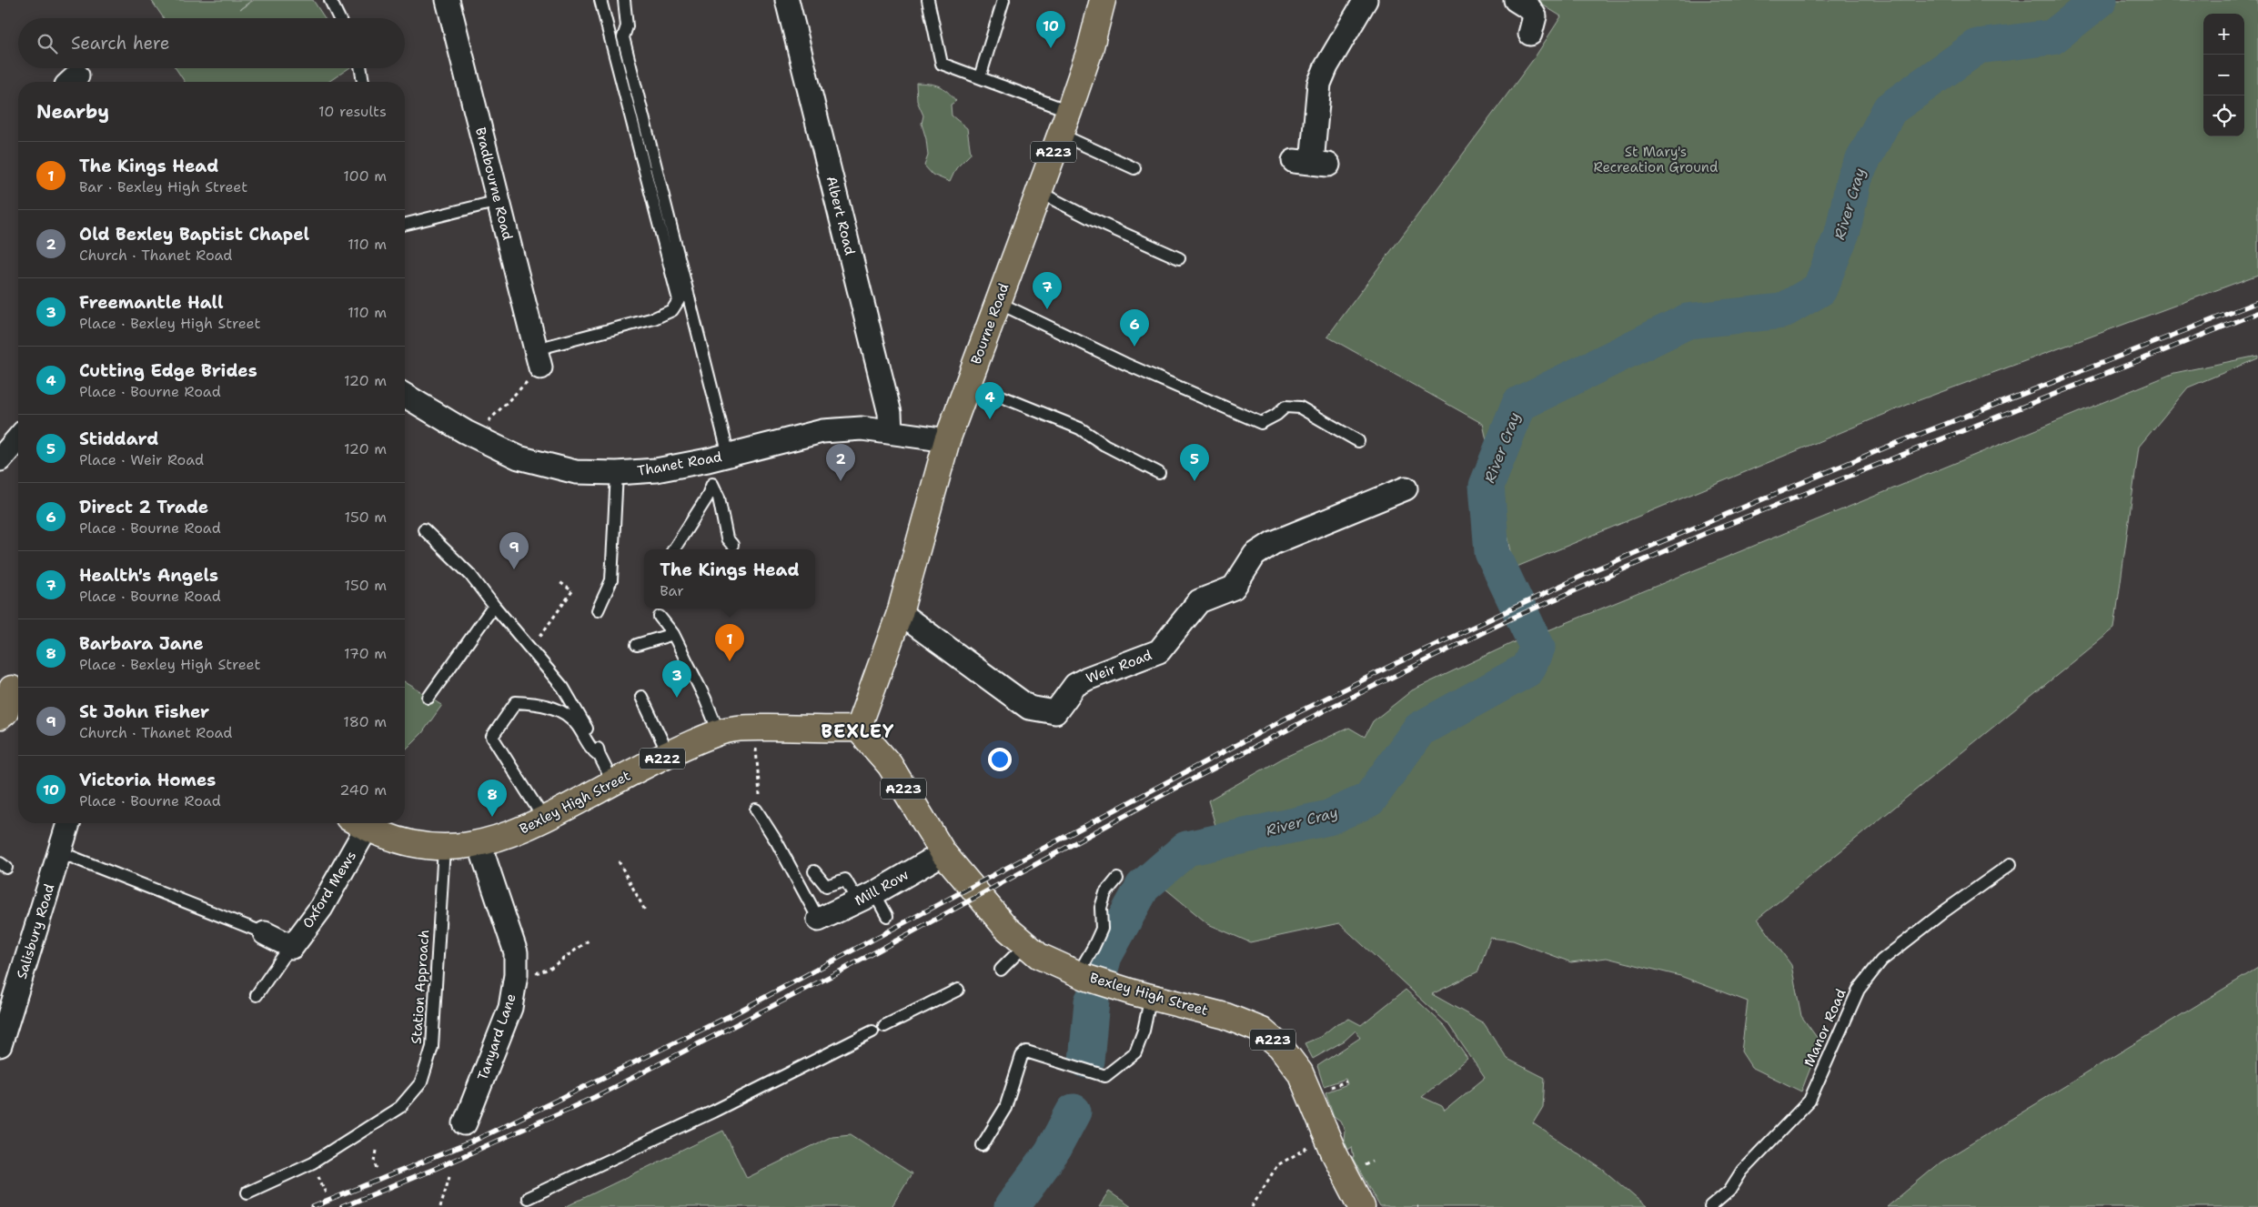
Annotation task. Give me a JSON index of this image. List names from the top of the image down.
{
  "streets": {
    "main road": [
      "A223",
      "Bourne Road",
      "A222",
      "Bexley High Street"
    ],
    "street": [
      "Bradbourne Road",
      "Albert Road",
      "Thanet Road",
      "Weir Road",
      "Mill Row",
      "Oxford Mews",
      "Salisbury Road",
      "Tanyard Lane"
    ],
    "lane": ["Station Approach", "Manor Road"]
  },
  "crossings": [
    ["Albert Road", "Thanet Road"],
    ["Bourne Road", "Thanet Road"],
    ["Bourne Road", "Weir Road"],
    ["Bourne Road", "Bexley High Street"],
    ["Bexley High Street", "Mill Row"],
    ["Bexley High Street", "Oxford Mews"],
    ["Bexley High Street", "Station Approach"],
    ["Bexley High Street", "Tanyard Lane"]
  ],
  "districts": ["BEXLEY"],
  "water": ["River Cray"],
  "parks": ["St Mary's Recreation Ground"],
  "page": {
    "pins": [
      "10",
      "7",
      "6",
      "4",
      "2",
      "5",
      "9",
      "1",
      "3",
      "8"
    ],
    "map_buttons": ["+", "−"],
    "search": "Search here",
    "heading": ["Nearby", "10 results"],
    "list": [
      {
        "mark": "1",
        "name": "The Kings Head",
        "note": "Bar · Bexley High Street",
        "value": "100 m"
      },
      {
        "mark": "2",
        "name": "Old Bexley Baptist Chapel",
        "note": "Church · Thanet Road",
        "value": "110 m"
      },
      {
        "mark": "3",
        "name": "Freemantle Hall",
        "note": "Place · Bexley High Street",
        "value": "110 m"
      },
      {
        "mark": "4",
        "name": "Cutting Edge Brides",
        "note": "Place · Bourne Road",
        "value": "120 m"
      },
      {
        "mark": "5",
        "name": "Stiddard",
        "note": "Place · Weir Road",
        "value": "120 m"
      },
      {
        "mark": "6",
        "name": "Direct 2 Trade",
        "note": "Place · Bourne Road",
        "value": "150 m"
      },
      {
        "mark": "7",
        "name": "Health's Angels",
        "note": "Place · Bourne Road",
        "value": "150 m"
      },
      {
        "mark": "8",
        "name": "Barbara Jane",
        "note": "Place · Bexley High Street",
        "value": "170 m"
      },
      {
        "mark": "9",
        "name": "St John Fisher",
        "note": "Church · Thanet Road",
        "value": "180 m"
      },
      {
        "mark": "10",
        "name": "Victoria Homes",
        "note": "Place · Bourne Road",
        "value": "240 m"
      }
    ],
    "popup": ["The Kings Head", "Bar"]
  }
}
